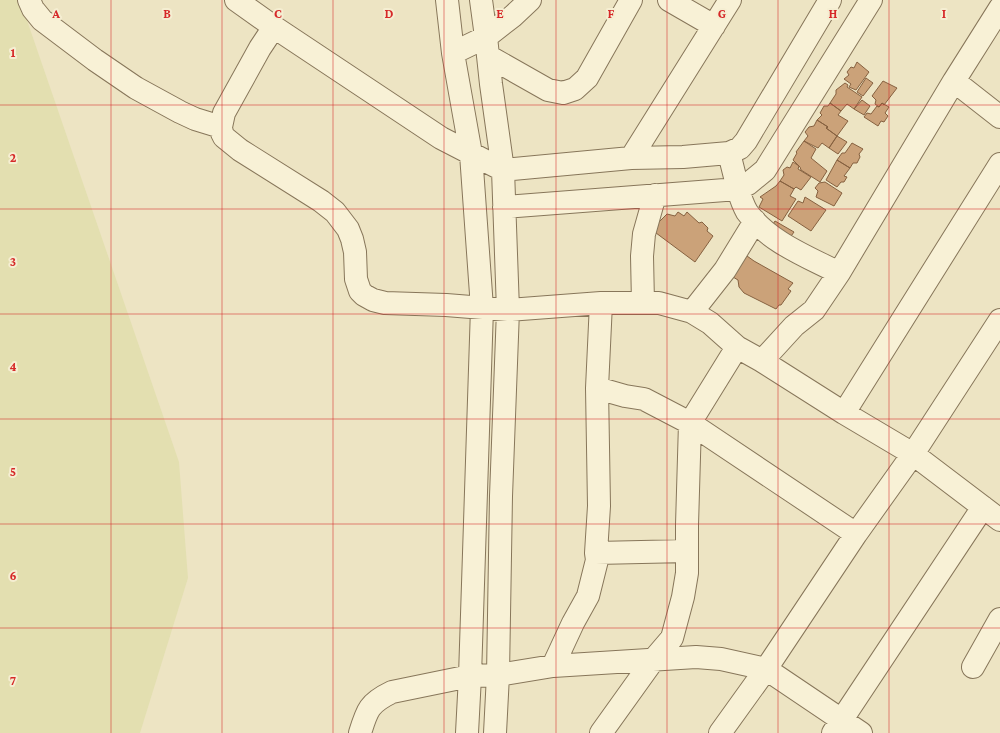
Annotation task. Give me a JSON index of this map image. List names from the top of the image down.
{
  "grid": {
    "columns": [
      "A",
      "B",
      "C",
      "D",
      "E",
      "F",
      "G",
      "H",
      "I"
    ],
    "rows": [
      "1",
      "2",
      "3",
      "4",
      "5",
      "6",
      "7"
    ]
  }
}
